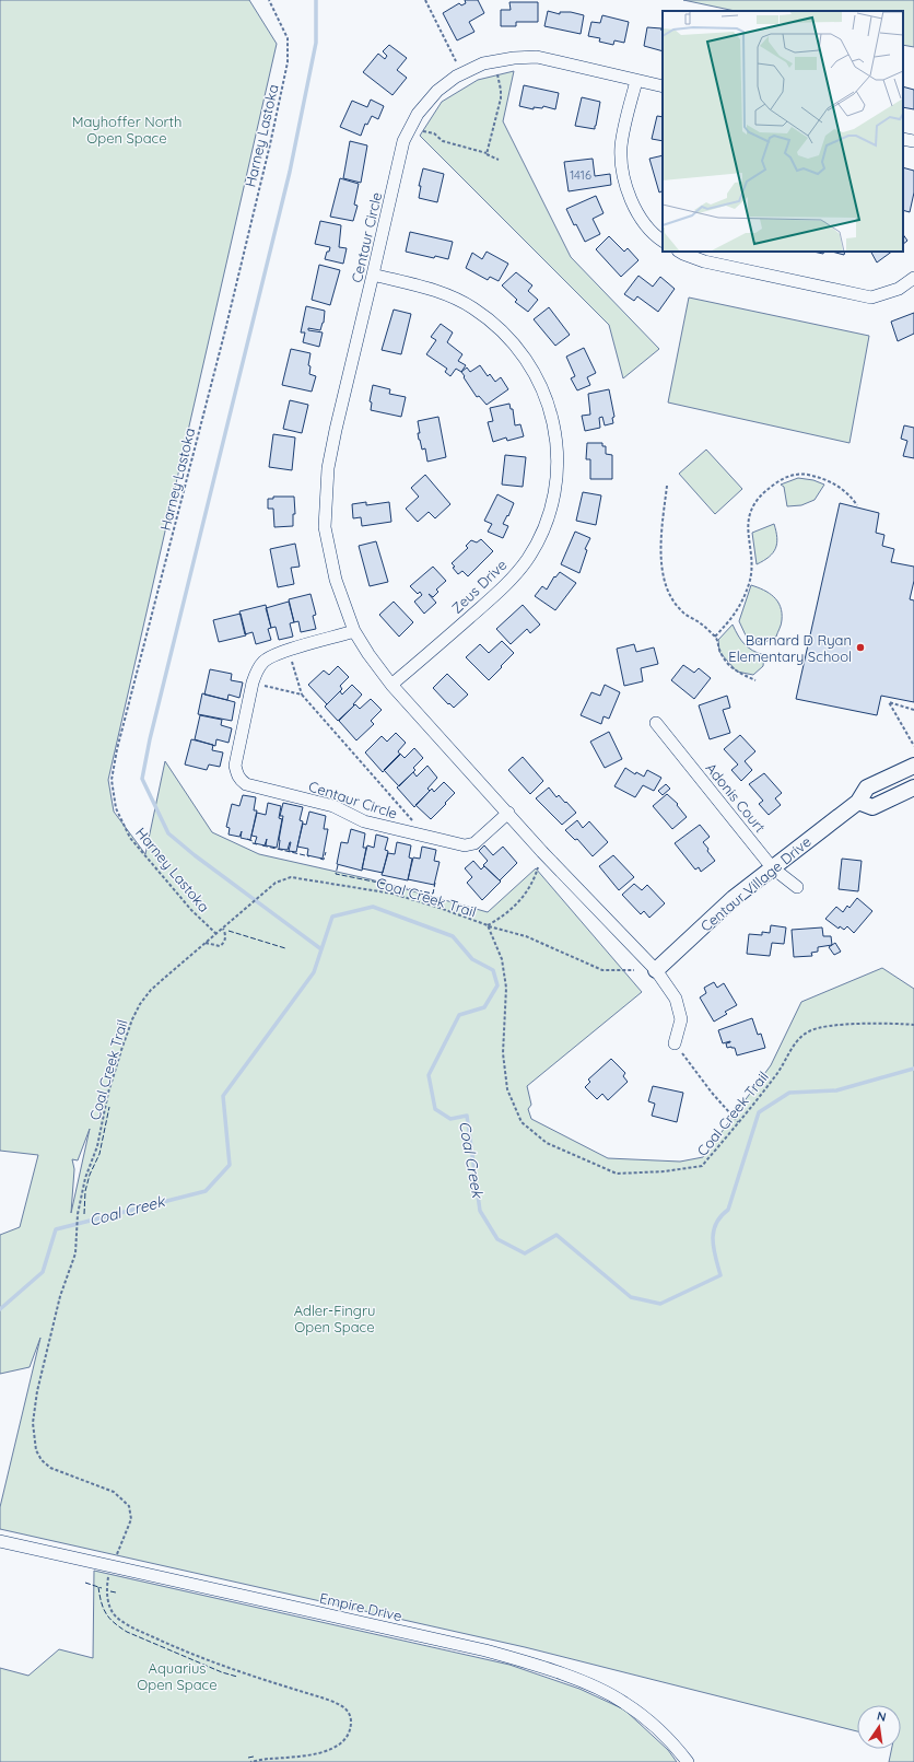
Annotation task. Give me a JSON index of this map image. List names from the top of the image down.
{
  "streets": {
    "street": [
      "Centaur Circle",
      "Zeus Drive",
      "Adonis Court",
      "Centaur Village Drive",
      "Empire Drive"
    ],
    "path": ["Harney Lastoka", "Coal Creek Trail"]
  },
  "crossings": [
    ["Harney Lastoka", "Coal Creek Trail"],
    ["Centaur Circle", "Zeus Drive"],
    ["Centaur Circle", "Centaur Village Drive"],
    ["Adonis Court", "Centaur Village Drive"]
  ],
  "water": ["Coal Creek"],
  "parks": ["Mayhoffer North Open Space", "Adler-Fingru Open Space", "Aquarius Open Space"],
  "places": ["Barnard D Ryan Elementary School"],
  "house_numbers": ["1416"],
  "north": "top"
}
